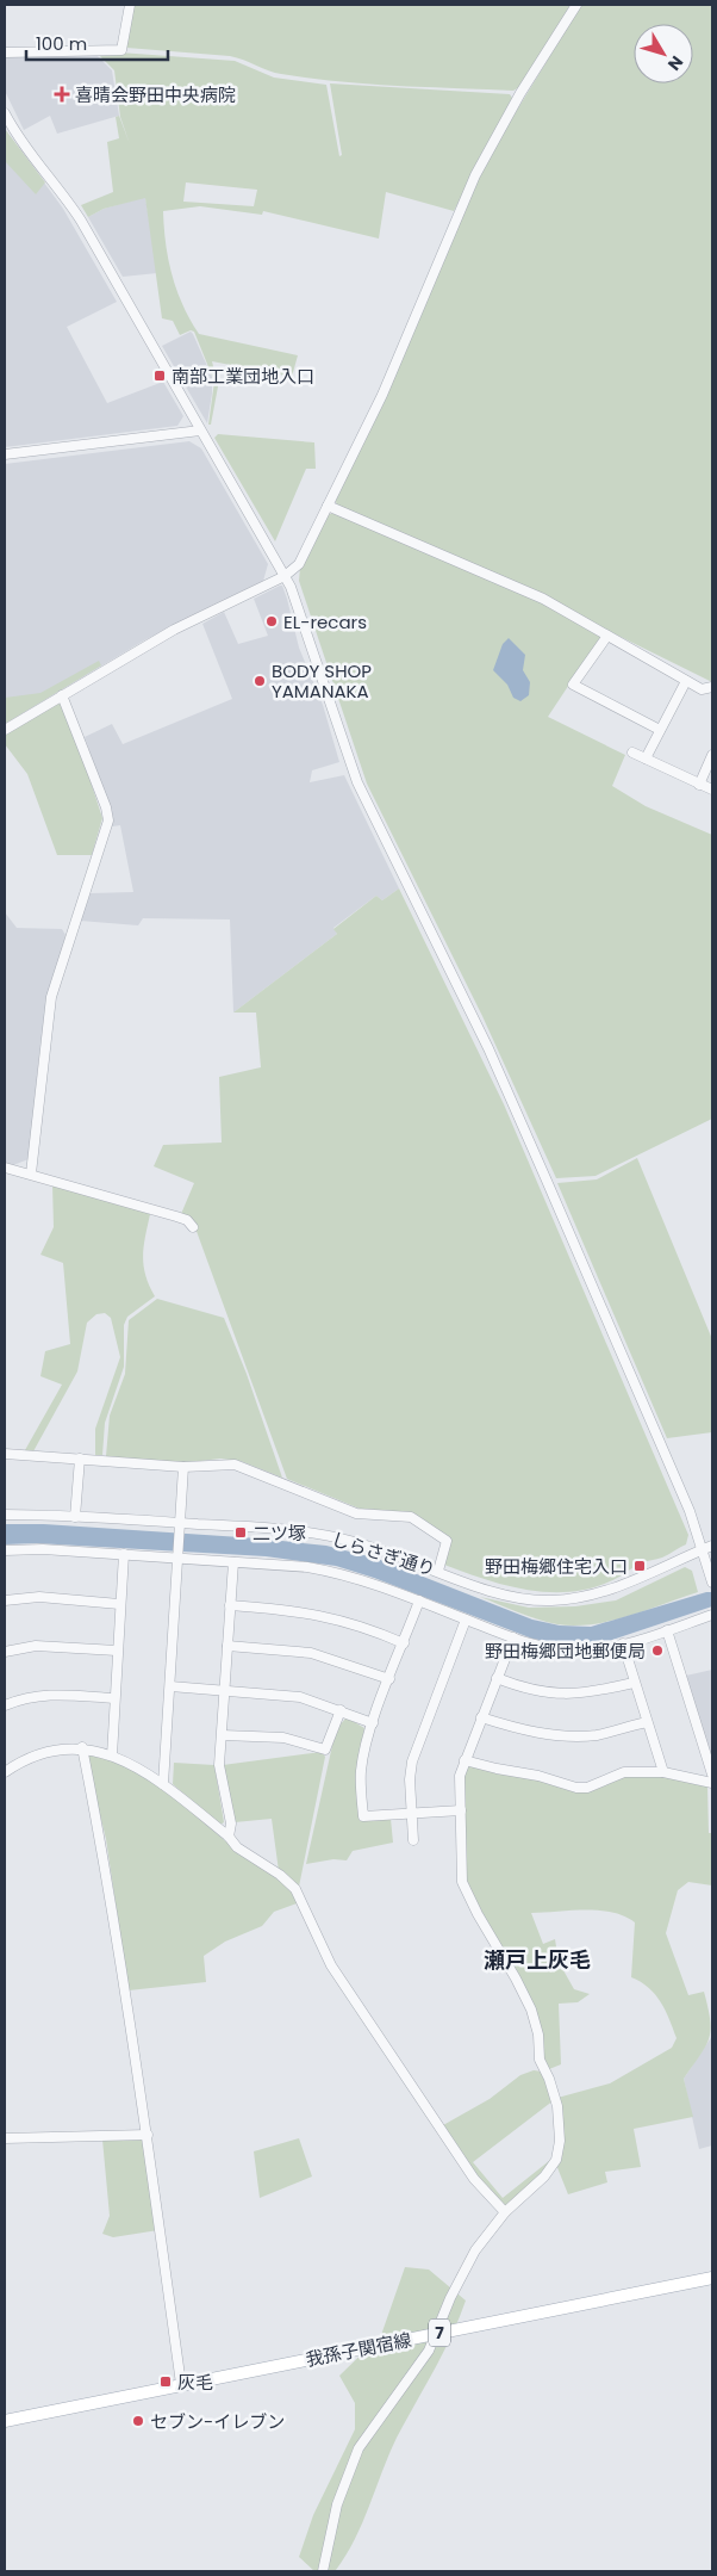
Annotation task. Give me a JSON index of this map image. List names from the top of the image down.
{
  "streets": {
    "main road": ["7", "我孫子関宿線"],
    "street": ["しらさぎ通り"]
  },
  "districts": ["瀬戸上灰毛"],
  "places": {
    "health": ["喜晴会野田中央病院"],
    "transit": [
      "南部工業団地入口",
      "二ツ塚",
      "野田梅郷住宅入口",
      "灰毛"
    ],
    "other": [
      "EL-recars",
      "BODY SHOP YAMANAKA",
      "野田梅郷団地郵便局",
      "セブン-イレブン"
    ]
  },
  "scale_bar": "100 m",
  "north": "bottom right"
}
